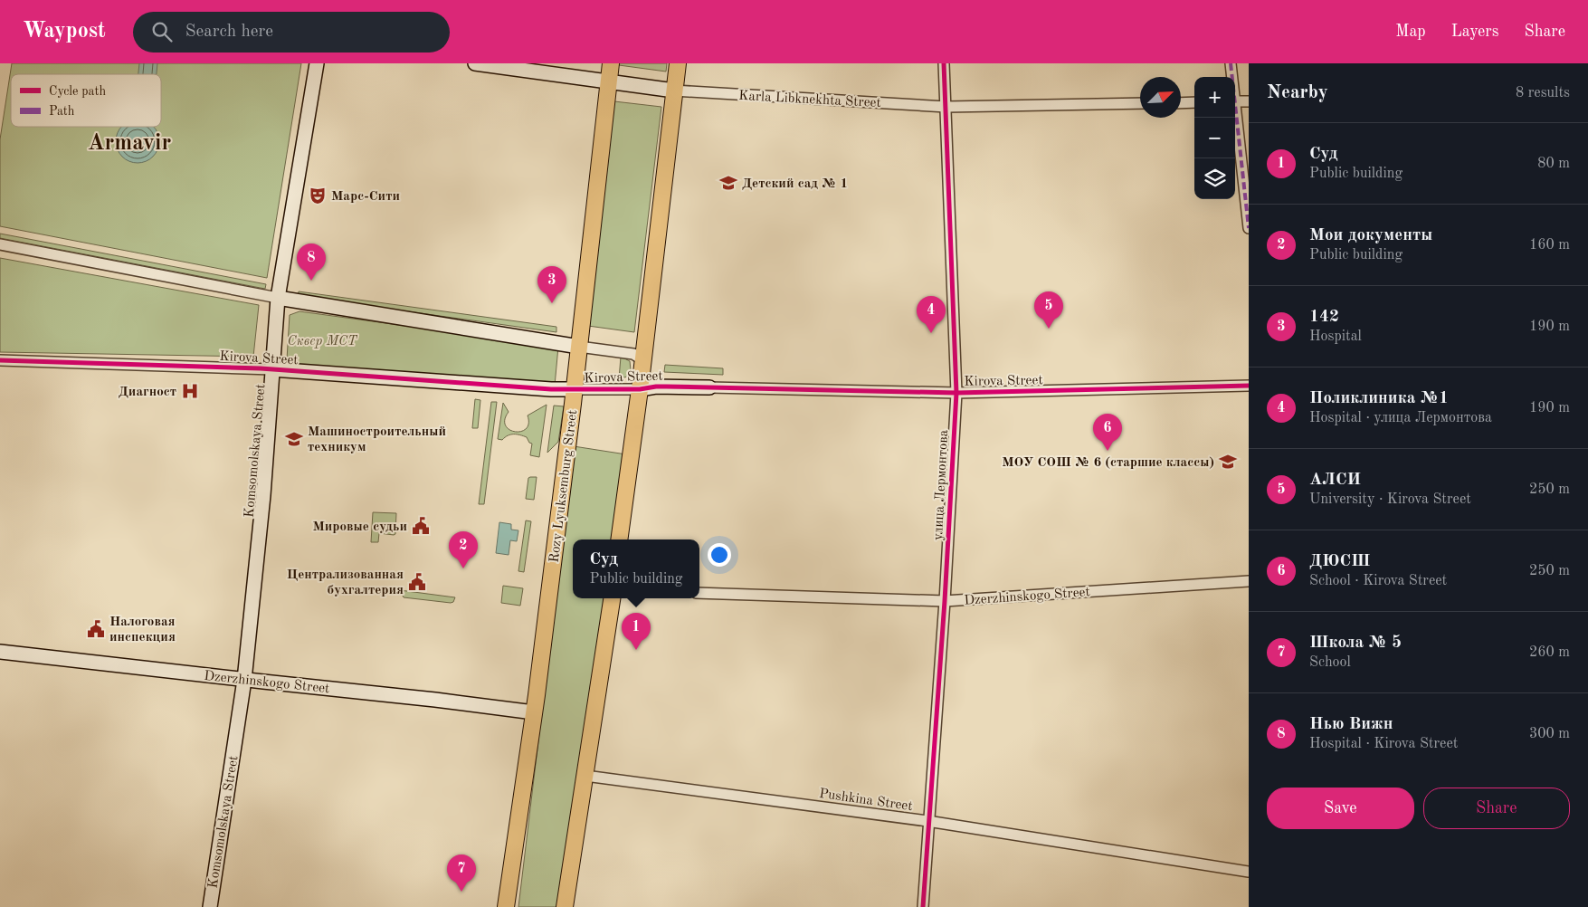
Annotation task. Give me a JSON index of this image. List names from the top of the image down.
{
  "streets": {
    "main road": ["Rozy Lyuksemburg Street"],
    "street": [
      "Karla Libknekhta Street",
      "Kirova Street",
      "Komsomolskaya Street",
      "улица Лермонтова",
      "Dzerzhinskogo Street",
      "Pushkina Street"
    ]
  },
  "crossings": [
    ["Karla Libknekhta Street", "улица Лермонтова"],
    ["Karla Libknekhta Street", "Rozy Lyuksemburg Street"],
    ["Kirova Street", "Komsomolskaya Street"],
    ["Kirova Street", "улица Лермонтова"],
    ["Kirova Street", "Rozy Lyuksemburg Street"],
    ["Komsomolskaya Street", "Dzerzhinskogo Street"],
    ["улица Лермонтова", "Dzerzhinskogo Street"],
    ["улица Лермонтова", "Pushkina Street"],
    ["Rozy Lyuksemburg Street", "Dzerzhinskogo Street"]
  ],
  "districts": ["Armavir"],
  "parks": ["Сквер МСТ"],
  "places": {
    "school or university": ["Детский сад № 1", "Машиностроительный техникум", "МОУ СОШ № 6 (старшие классы)"],
    "theatre": ["Марс-Сити"],
    "hospital": ["Диагност"],
    "public building": ["Мировые судьи", "Централизованная бухгалтерия", "Налоговая инспекция"]
  },
  "legend": ["Cycle path", "Path"],
  "north": "top right",
  "page": {
    "header": "Waypost",
    "search": "Search here",
    "nav": ["Map", "Layers", "Share"],
    "heading": ["Nearby", "8 results"],
    "map_buttons": ["+", "−"],
    "list": [
      {
        "mark": "1",
        "name": "Суд",
        "note": "Public building",
        "value": "80 m"
      },
      {
        "mark": "2",
        "name": "Мои документы",
        "note": "Public building",
        "value": "160 m"
      },
      {
        "mark": "3",
        "name": "142",
        "note": "Hospital",
        "value": "190 m"
      },
      {
        "mark": "4",
        "name": "Поликлиника №1",
        "note": "Hospital · улица Лермонтова",
        "value": "190 m"
      },
      {
        "mark": "5",
        "name": "АЛСИ",
        "note": "University · Kirova Street",
        "value": "250 m"
      },
      {
        "mark": "6",
        "name": "ДЮСШ",
        "note": "School · Kirova Street",
        "value": "250 m"
      },
      {
        "mark": "7",
        "name": "Школа № 5",
        "note": "School",
        "value": "260 m"
      },
      {
        "mark": "8",
        "name": "Нью Вижн",
        "note": "Hospital · Kirova Street",
        "value": "300 m"
      }
    ],
    "pins": [
      "8",
      "3",
      "5",
      "4",
      "6",
      "2",
      "1",
      "7"
    ],
    "popup": ["Суд", "Public building"],
    "buttons": ["Save", "Share"]
  }
}
